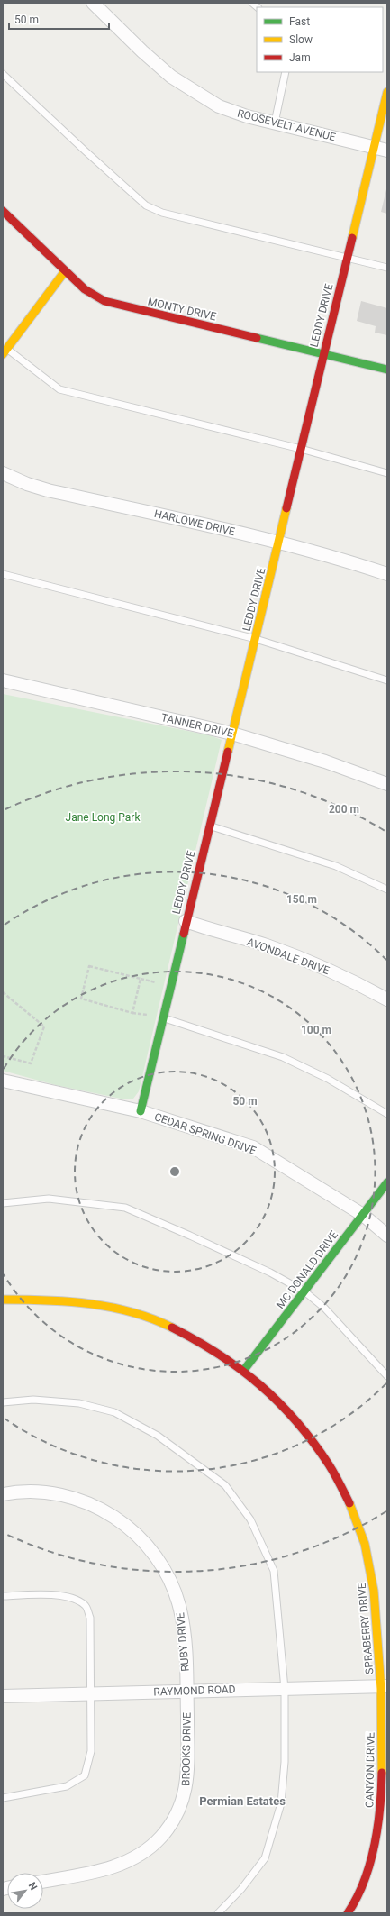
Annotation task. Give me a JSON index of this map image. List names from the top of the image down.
{
  "streets": {
    "street": [
      "ROOSEVELT AVENUE",
      "MONTY DRIVE",
      "LEDDY DRIVE",
      "HARLOWE DRIVE",
      "TANNER DRIVE",
      "AVONDALE DRIVE",
      "CEDAR SPRING DRIVE",
      "MC DONALD DRIVE",
      "SPRABERRY DRIVE",
      "RUBY DRIVE",
      "RAYMOND ROAD",
      "BROOKS DRIVE",
      "CANYON DRIVE"
    ]
  },
  "crossings": [
    ["ROOSEVELT AVENUE", "LEDDY DRIVE"],
    ["MONTY DRIVE", "LEDDY DRIVE"],
    ["LEDDY DRIVE", "HARLOWE DRIVE"],
    ["LEDDY DRIVE", "TANNER DRIVE"],
    ["LEDDY DRIVE", "AVONDALE DRIVE"],
    ["LEDDY DRIVE", "CEDAR SPRING DRIVE"],
    ["CEDAR SPRING DRIVE", "MC DONALD DRIVE"],
    ["MC DONALD DRIVE", "SPRABERRY DRIVE"],
    ["SPRABERRY DRIVE", "RAYMOND ROAD"],
    ["SPRABERRY DRIVE", "CANYON DRIVE"],
    ["RUBY DRIVE", "RAYMOND ROAD"],
    ["RUBY DRIVE", "BROOKS DRIVE"],
    ["RAYMOND ROAD", "BROOKS DRIVE"],
    ["RAYMOND ROAD", "CANYON DRIVE"]
  ],
  "districts": ["Permian Estates"],
  "parks": ["Jane Long Park"],
  "legend": ["Fast", "Slow", "Jam"],
  "scale_bar": "50 m",
  "north": "top right",
  "rings": [
    "200 m",
    "150 m",
    "100 m",
    "50 m"
  ]
}
